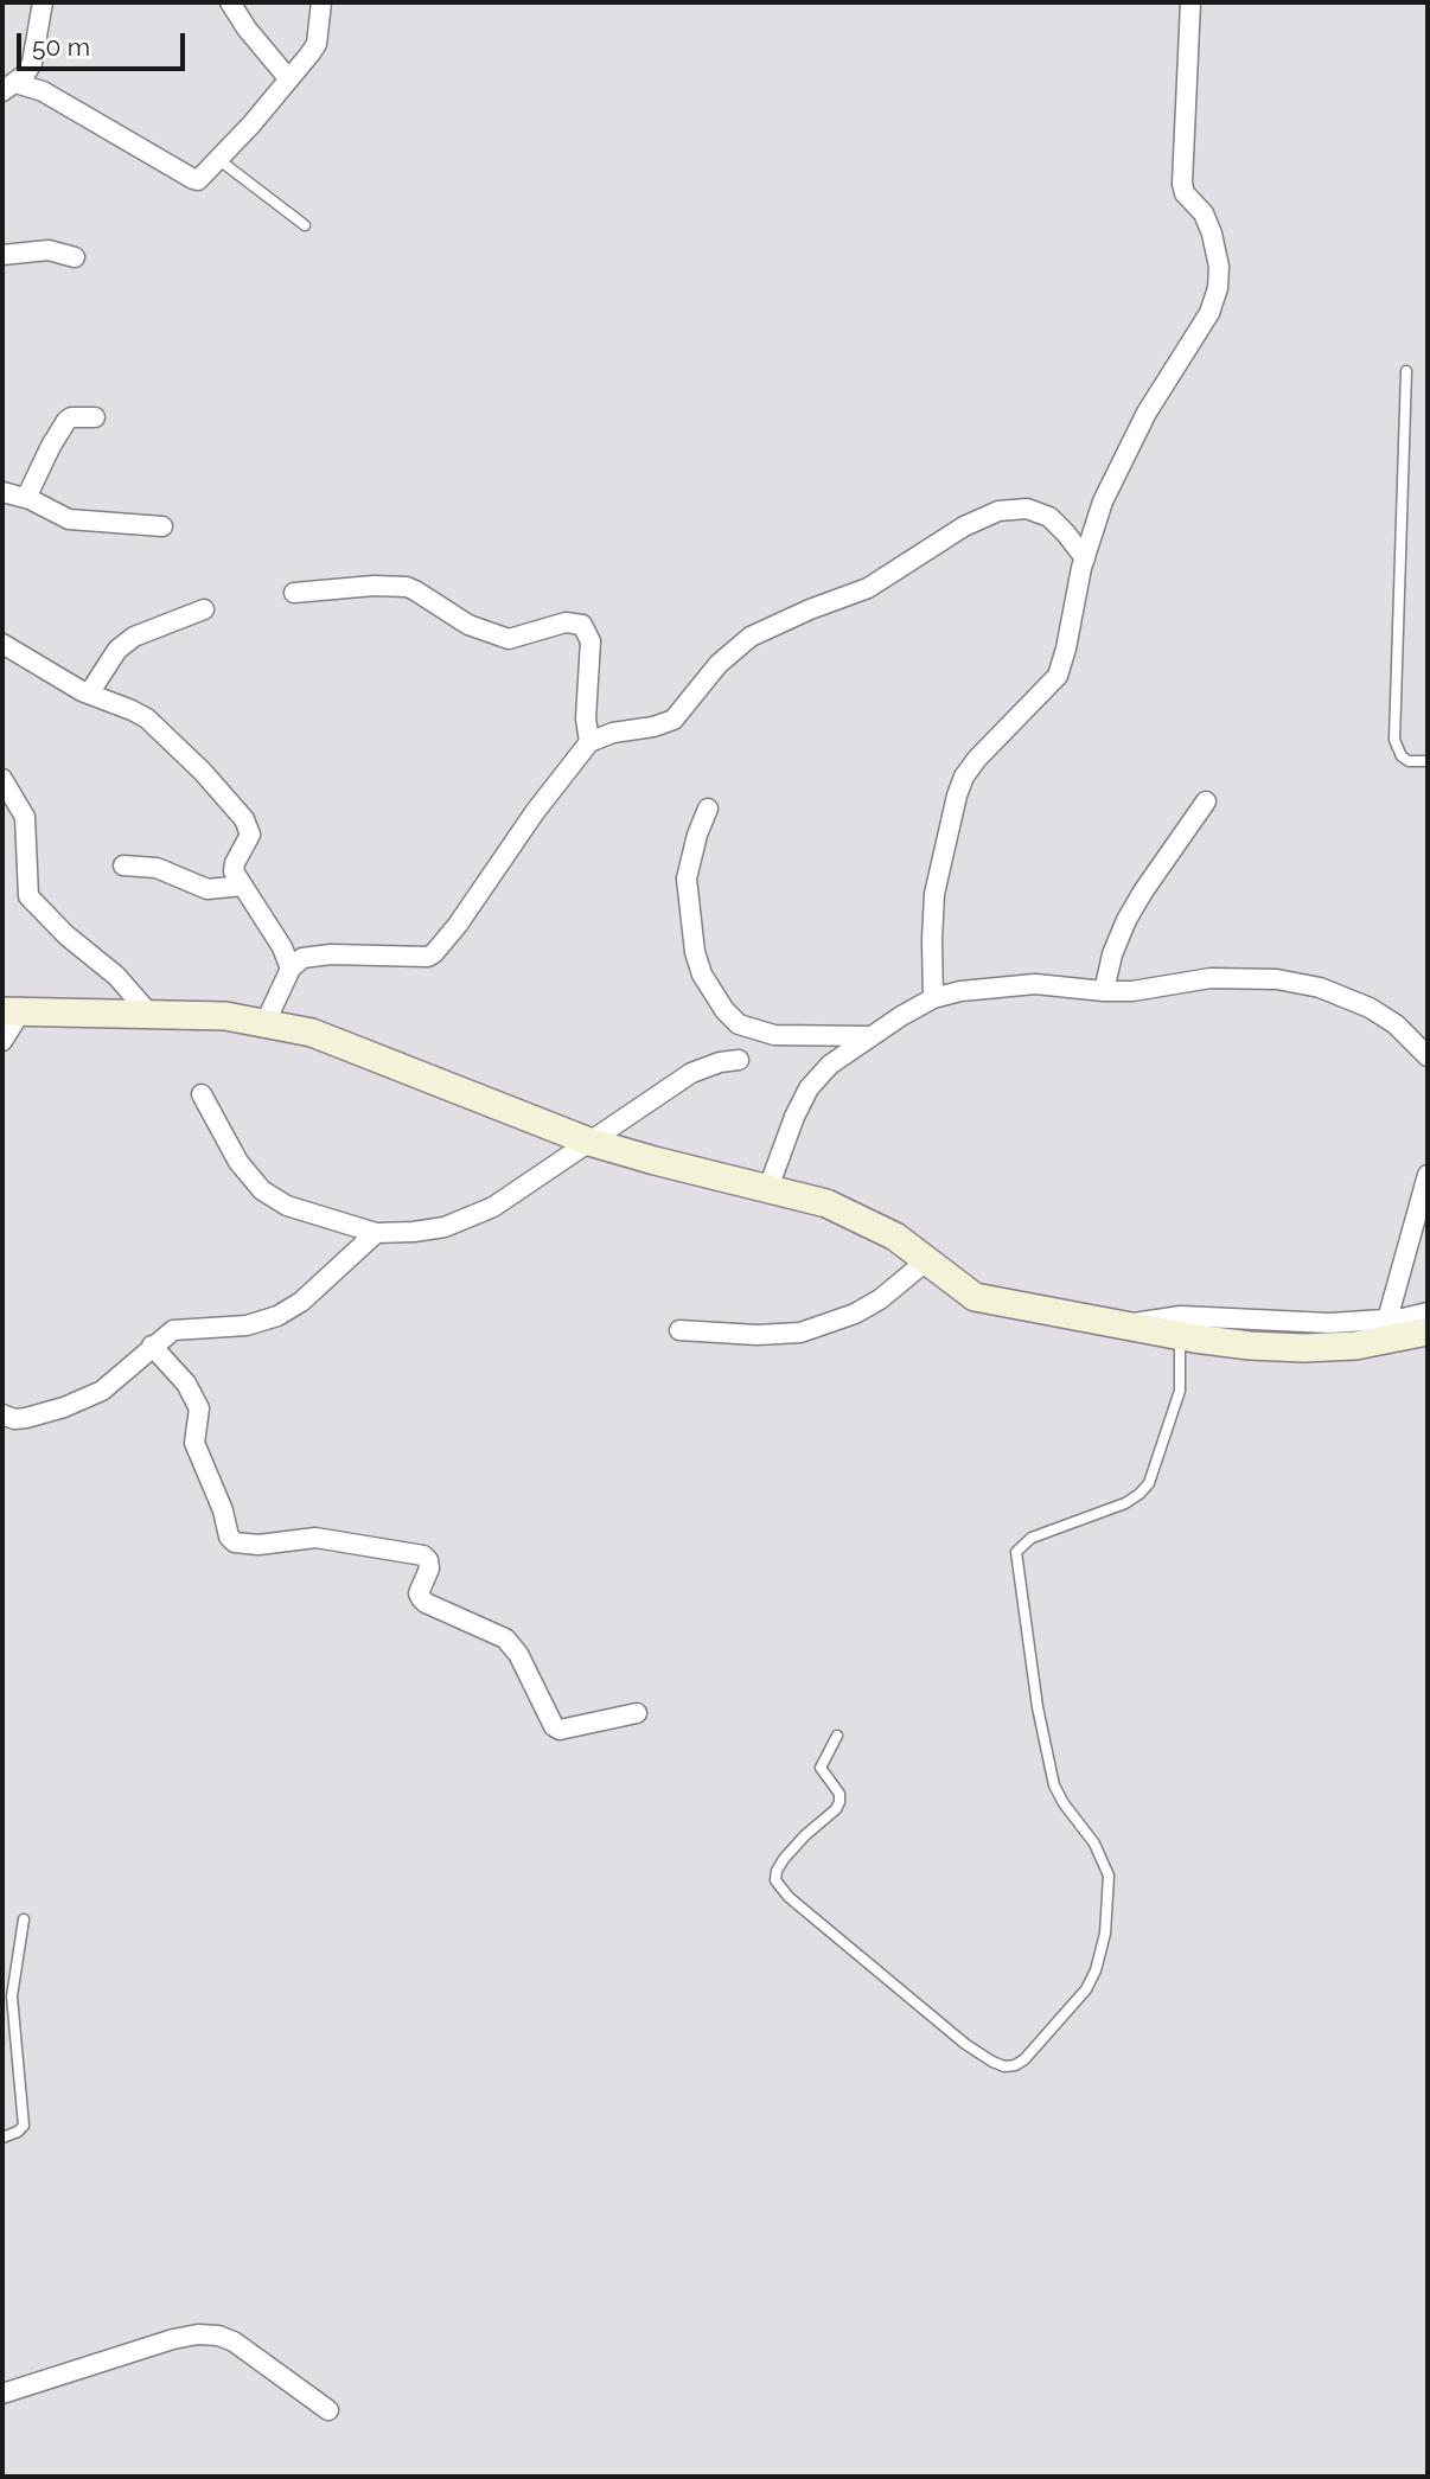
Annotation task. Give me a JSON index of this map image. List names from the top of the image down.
{
  "scale_bar": "50 m"
}
